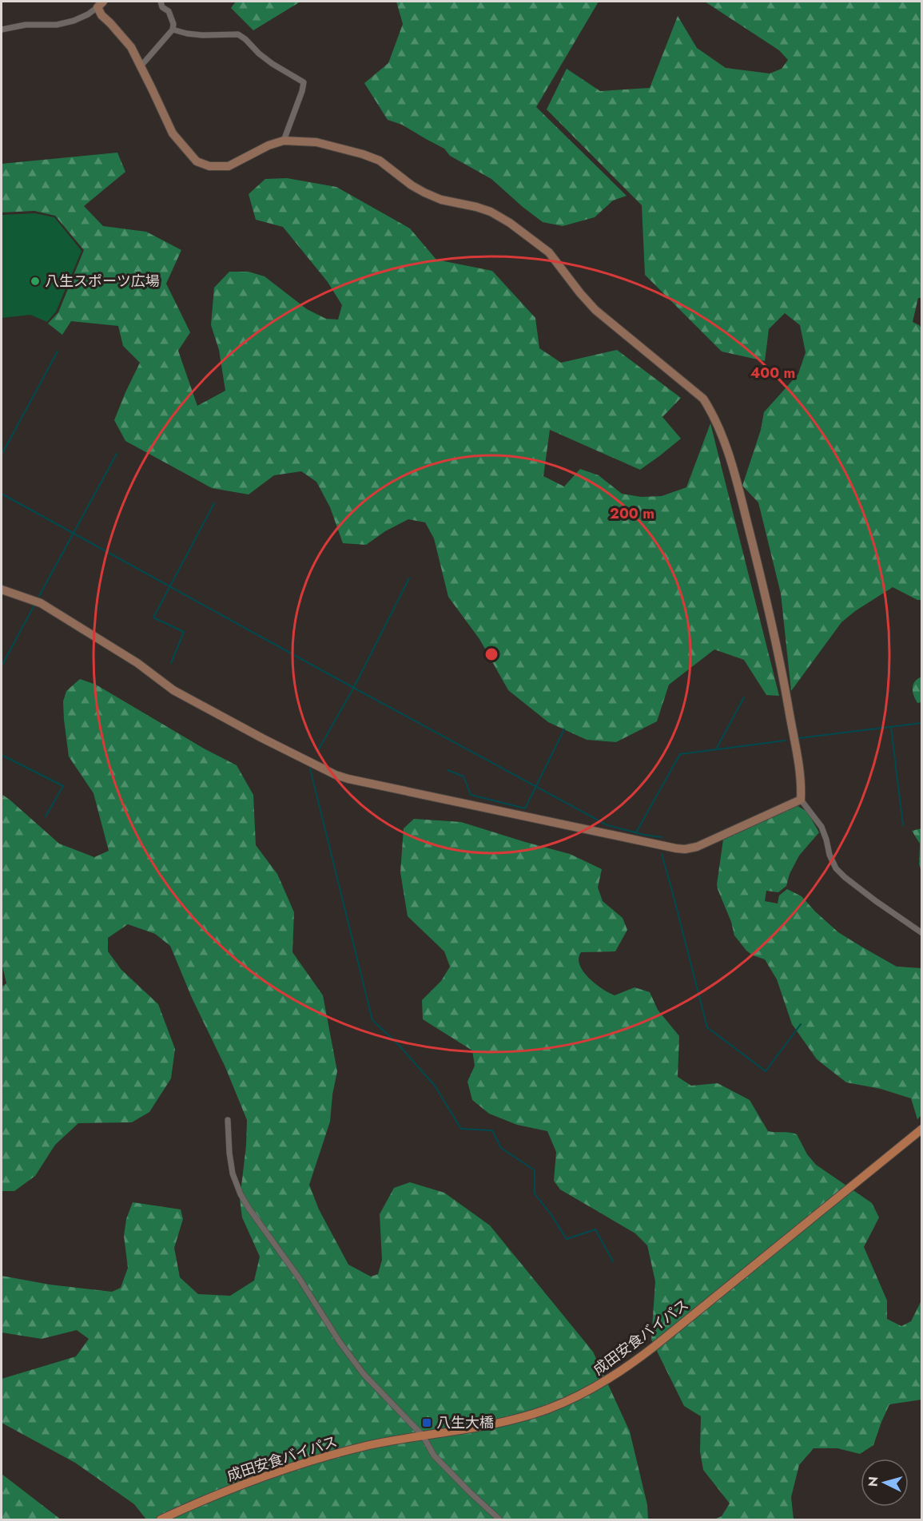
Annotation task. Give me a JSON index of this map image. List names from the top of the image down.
{
  "streets": {
    "main road": ["成田安食バイパス"]
  },
  "places": {
    "other": ["八生スポーツ広場"],
    "transit": ["八生大橋"]
  },
  "north": "left",
  "rings": ["400 m", "200 m"]
}
